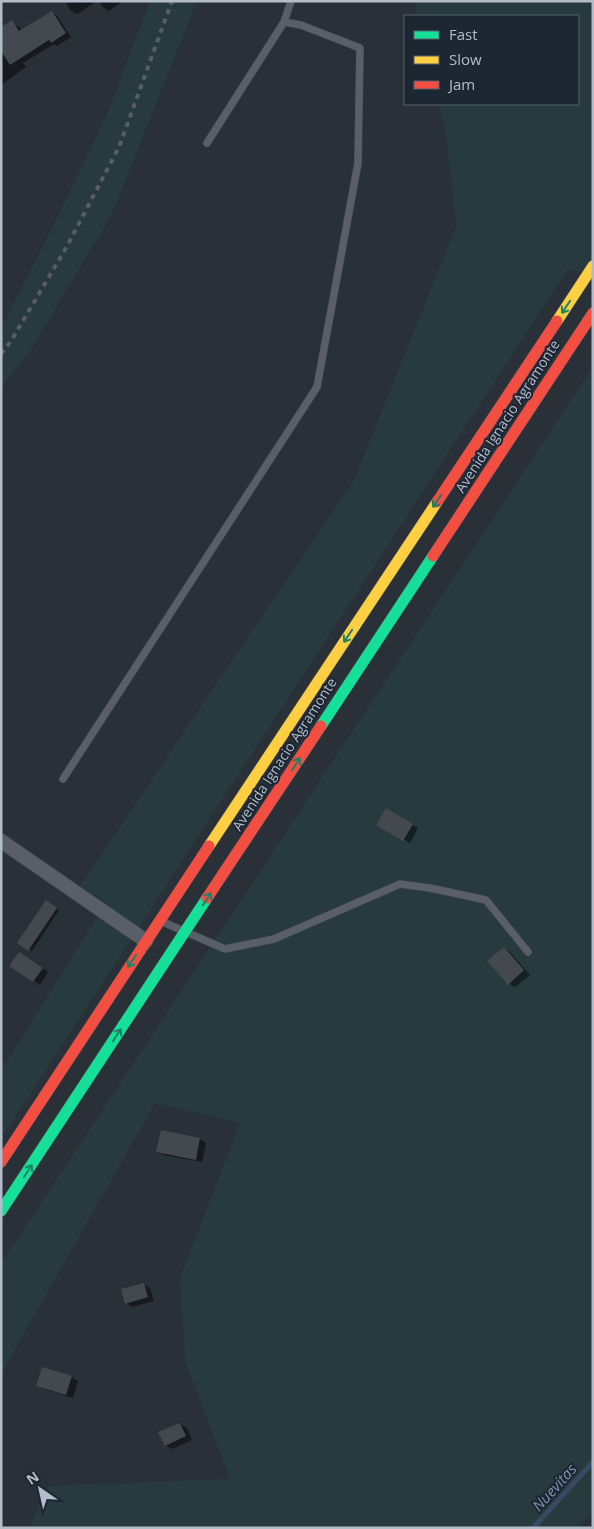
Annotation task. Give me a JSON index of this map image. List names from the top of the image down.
{
  "streets": {
    "main road": ["Avenida Ignacio Agramonte"]
  },
  "water": ["Nuevitas"],
  "legend": ["Fast", "Slow", "Jam"],
  "north": "top left"
}
